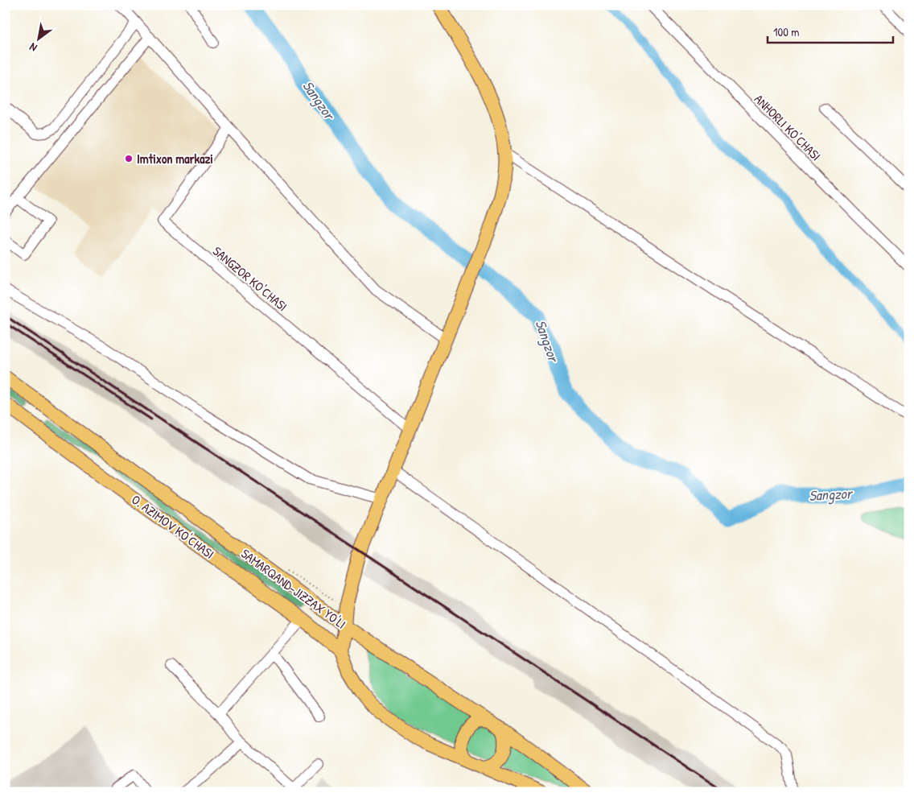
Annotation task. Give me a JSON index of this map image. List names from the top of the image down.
{
  "streets": {
    "main road": ["O. AZIMOV KO'CHASI", "SAMARQAND-JIZZAX YO'LI"],
    "street": ["ANHORLI KO'CHASI", "SANGZOR KO'CHASI"]
  },
  "water": ["Sangzor"],
  "places": ["Imtixon markazi"],
  "scale_bar": "100 m",
  "north": "bottom left"
}
